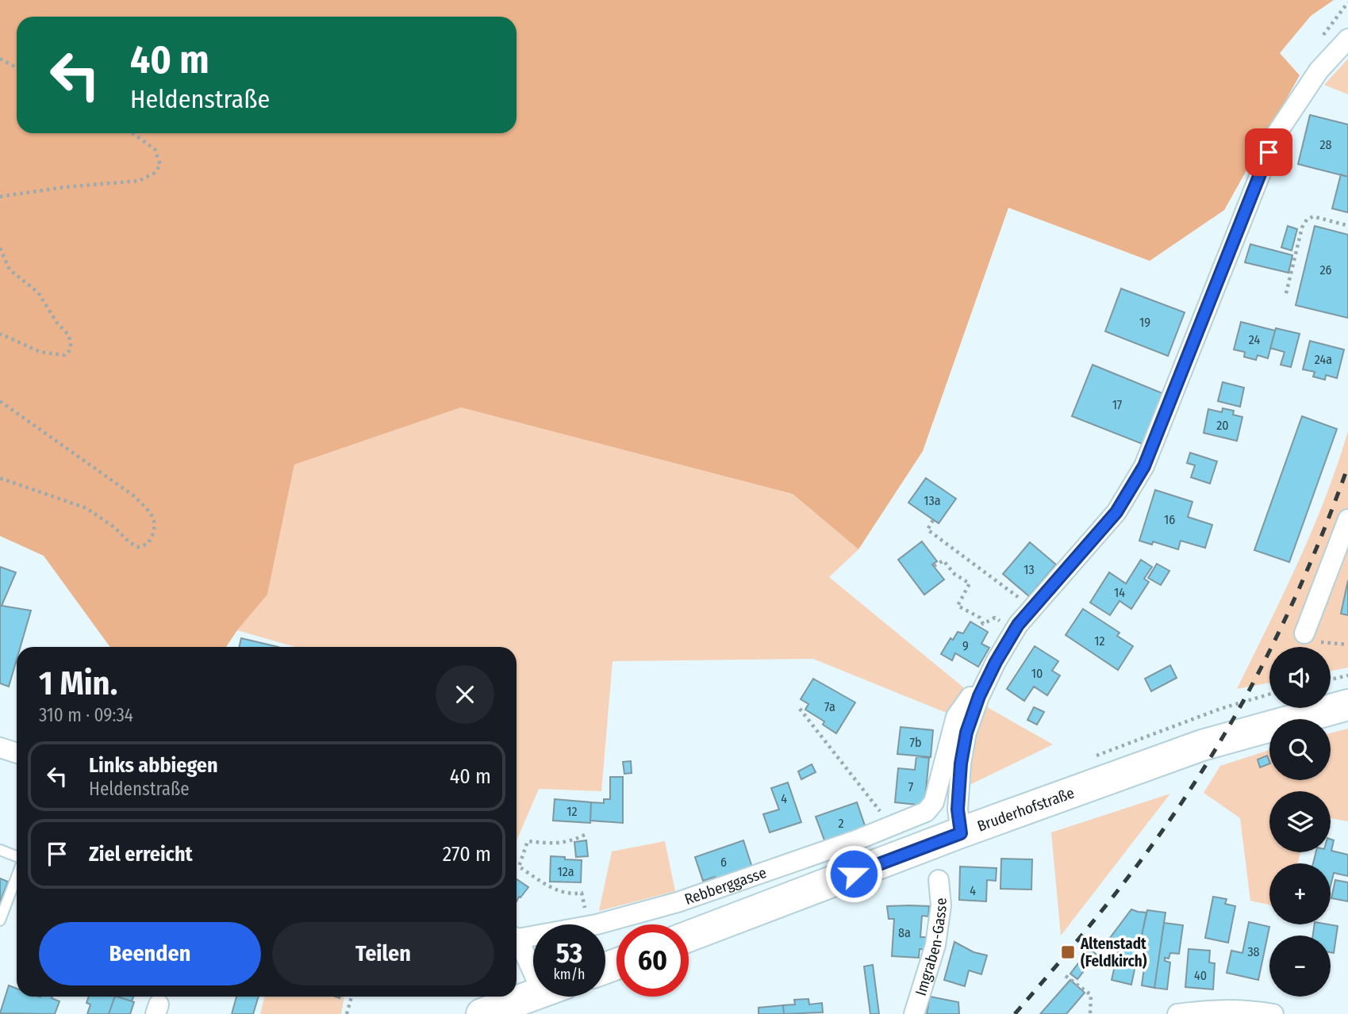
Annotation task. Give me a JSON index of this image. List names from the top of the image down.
{
  "streets": {
    "main road": ["Bruderhofstraße"],
    "street": ["Rebberggasse", "Imgraben-Gasse"]
  },
  "places": {
    "transit": ["Altenstadt (Feldkirch)"]
  },
  "house_numbers": [
    "28",
    "26",
    "19",
    "24",
    "24a",
    "17",
    "20",
    "13a",
    "16",
    "13",
    "14",
    "12",
    "9",
    "10",
    "7a",
    "7b",
    "7",
    "4",
    "12",
    "2",
    "6",
    "12a",
    "4",
    "8a",
    "38",
    "40"
  ],
  "page": {
    "turn": ["40 m", "Heldenstraße"],
    "map_buttons": ["+", "−"],
    "heading": ["1 Min.", "310 m · 09:34"],
    "list": [
      {
        "name": "Links abbiegen",
        "note": "Heldenstraße",
        "value": "40 m"
      },
      {
        "name": "Ziel erreicht",
        "value": "270 m"
      }
    ],
    "buttons": ["Beenden", "Teilen"],
    "speed": "53 km/h",
    "limit": "60"
  }
}
